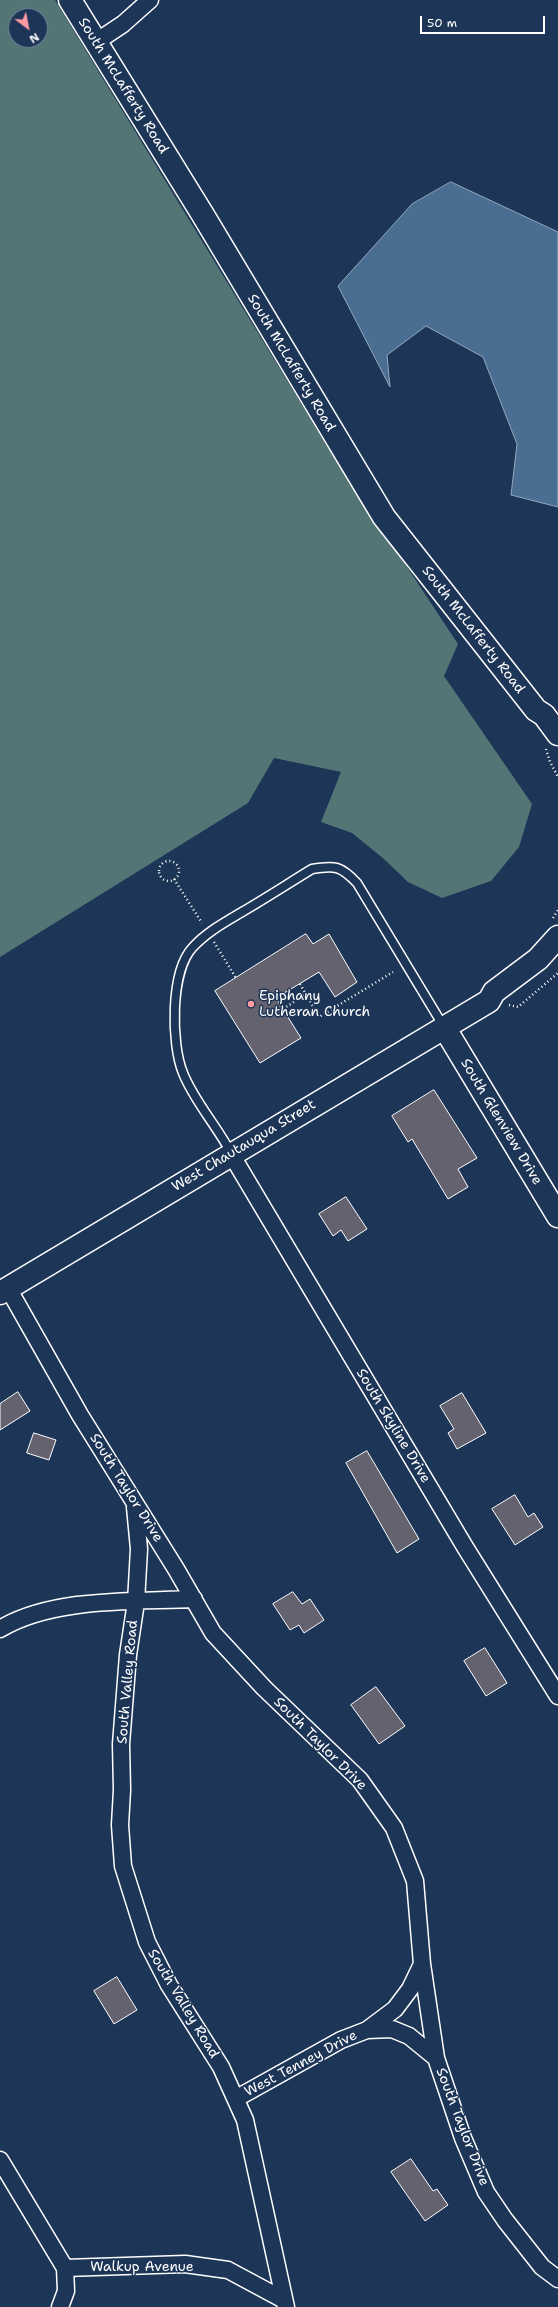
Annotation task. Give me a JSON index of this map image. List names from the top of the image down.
{
  "streets": {
    "street": [
      "South McLafferty Road",
      "South Glenview Drive",
      "West Chautauqua Street",
      "South Skyline Drive",
      "South Taylor Drive",
      "South Valley Road",
      "West Tenney Drive",
      "Walkup Avenue"
    ]
  },
  "crossings": [
    ["South Glenview Drive", "West Chautauqua Street"],
    ["West Chautauqua Street", "South Skyline Drive"],
    ["West Chautauqua Street", "South Taylor Drive"],
    ["South Taylor Drive", "South Valley Road"],
    ["South Taylor Drive", "West Tenney Drive"],
    ["South Valley Road", "West Tenney Drive"],
    ["South Valley Road", "Walkup Avenue"]
  ],
  "places": ["Epiphany Lutheran Church"],
  "scale_bar": "50 m",
  "north": "bottom right"
}
